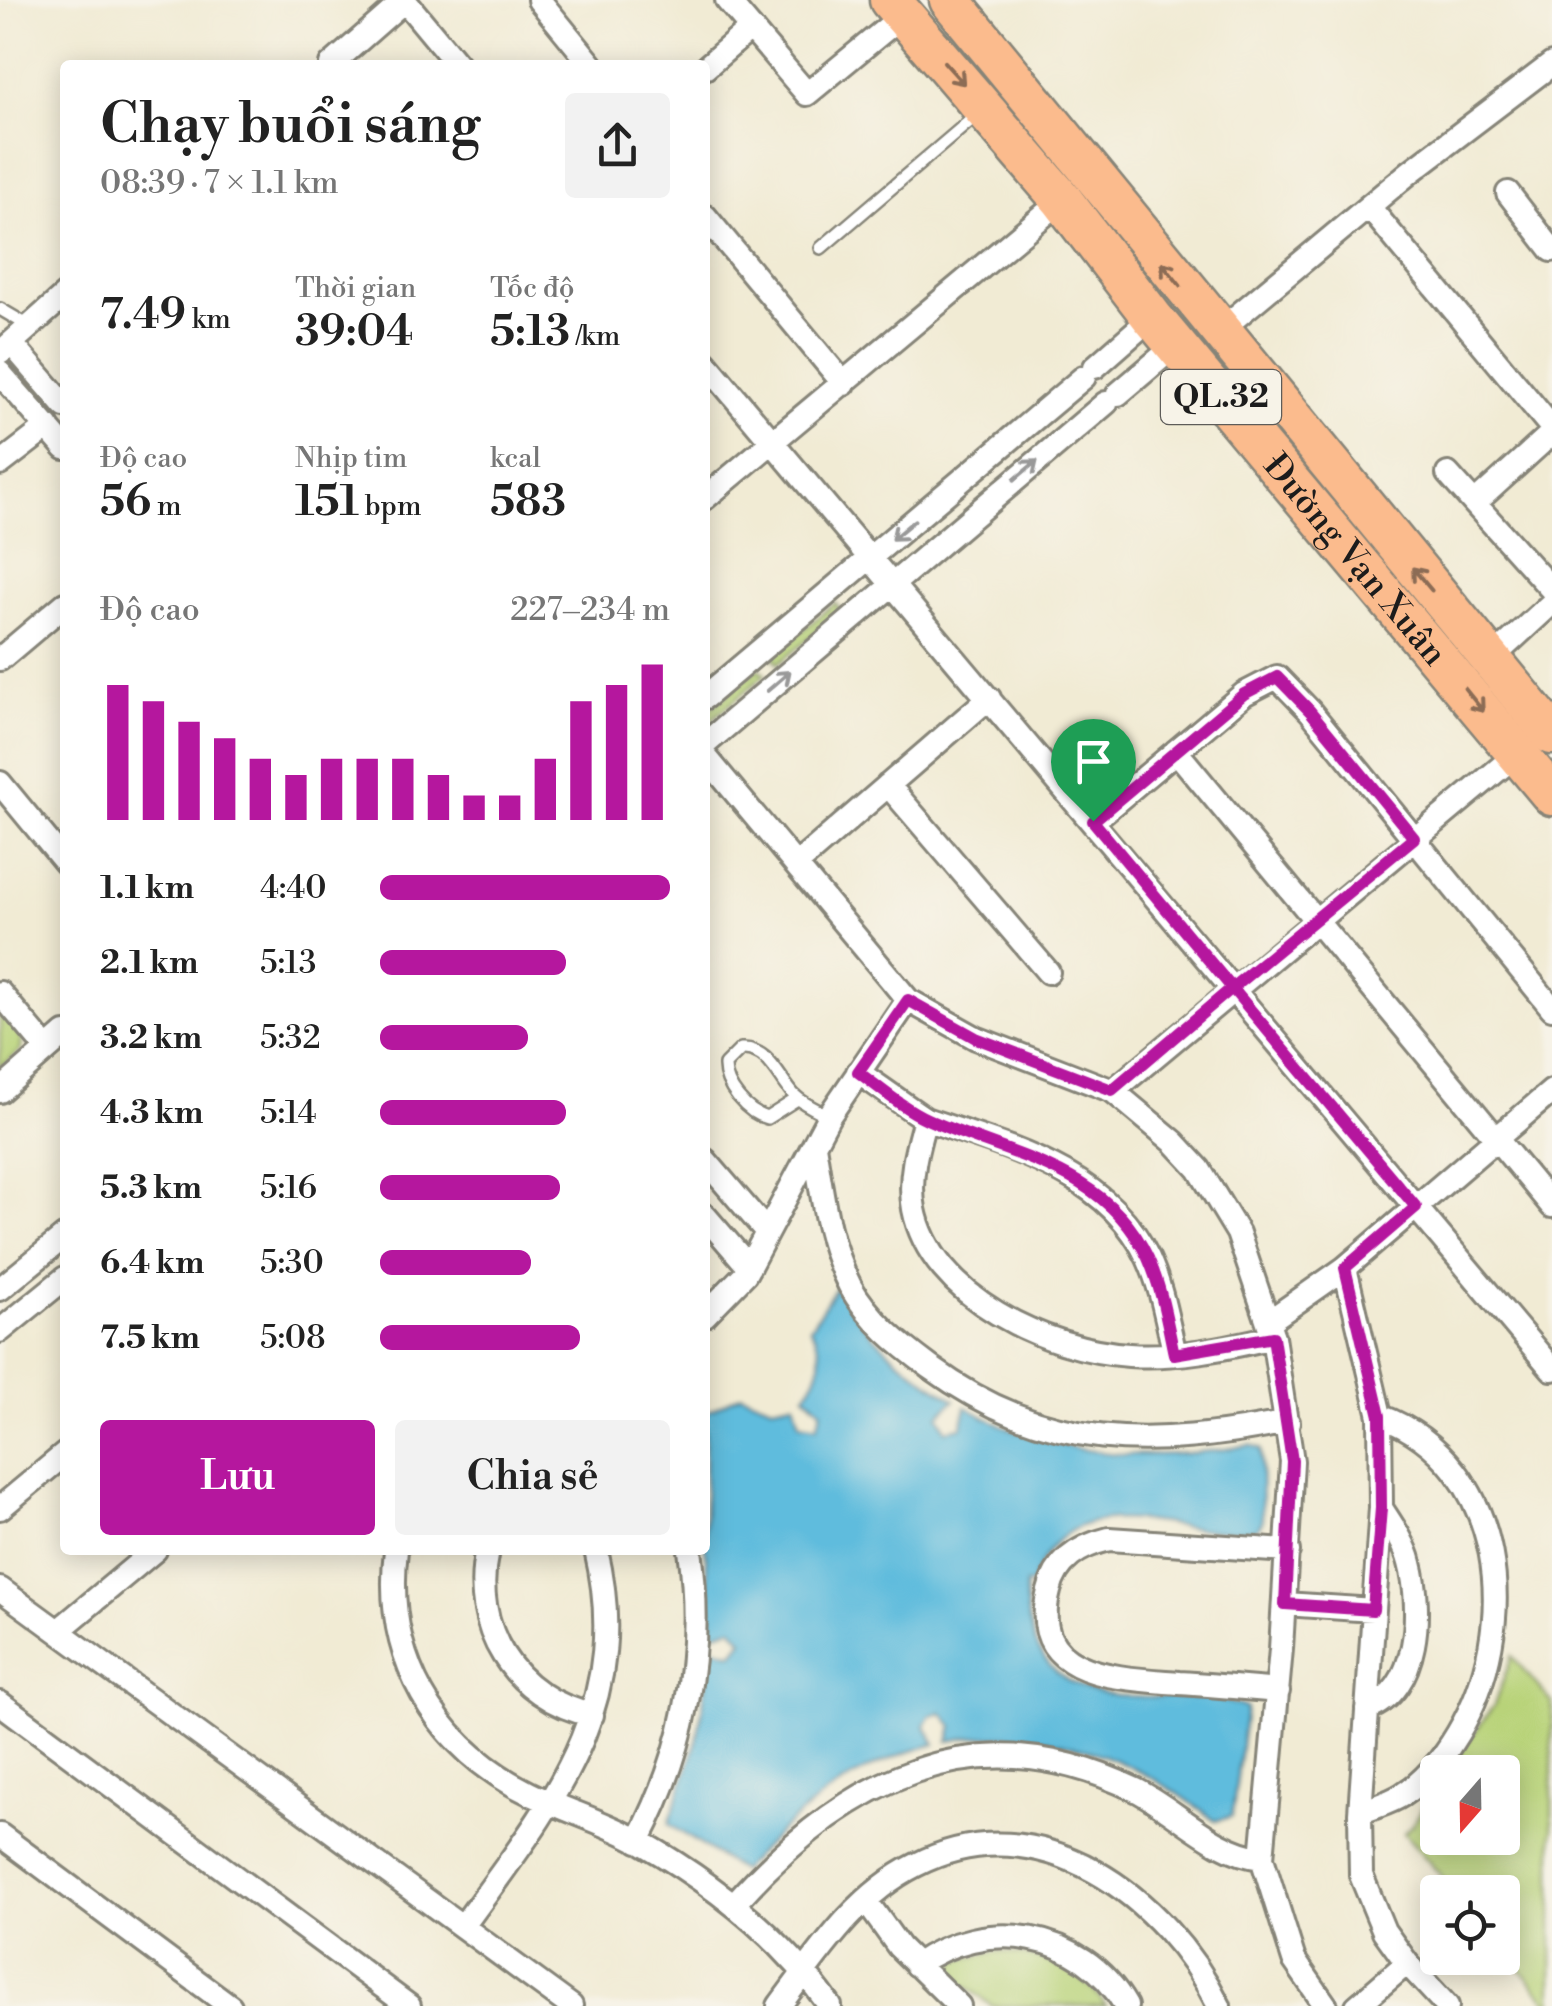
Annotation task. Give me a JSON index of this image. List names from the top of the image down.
{
  "streets": {
    "highway": ["QL.32", "Đường Vạn Xuân"]
  },
  "north": "bottom",
  "page": {
    "heading": ["Chạy buổi sáng", "08:39 · 7 × 1.1 km"],
    "stats": [
      ["7.49 km"],
      ["Thời gian", "39:04"],
      ["Tốc độ", "5:13 /km"],
      ["Độ cao", "56 m"],
      ["Nhịp tim", "151 bpm"],
      ["kcal", "583"]
    ],
    "chart": ["Độ cao", "227–234 m"],
    "list": [
      {
        "name": "1.1 km",
        "note": "4:40"
      },
      {
        "name": "2.1 km",
        "note": "5:13"
      },
      {
        "name": "3.2 km",
        "note": "5:32"
      },
      {
        "name": "4.3 km",
        "note": "5:14"
      },
      {
        "name": "5.3 km",
        "note": "5:16"
      },
      {
        "name": "6.4 km",
        "note": "5:30"
      },
      {
        "name": "7.5 km",
        "note": "5:08"
      }
    ],
    "buttons": ["Lưu", "Chia sẻ"]
  }
}
